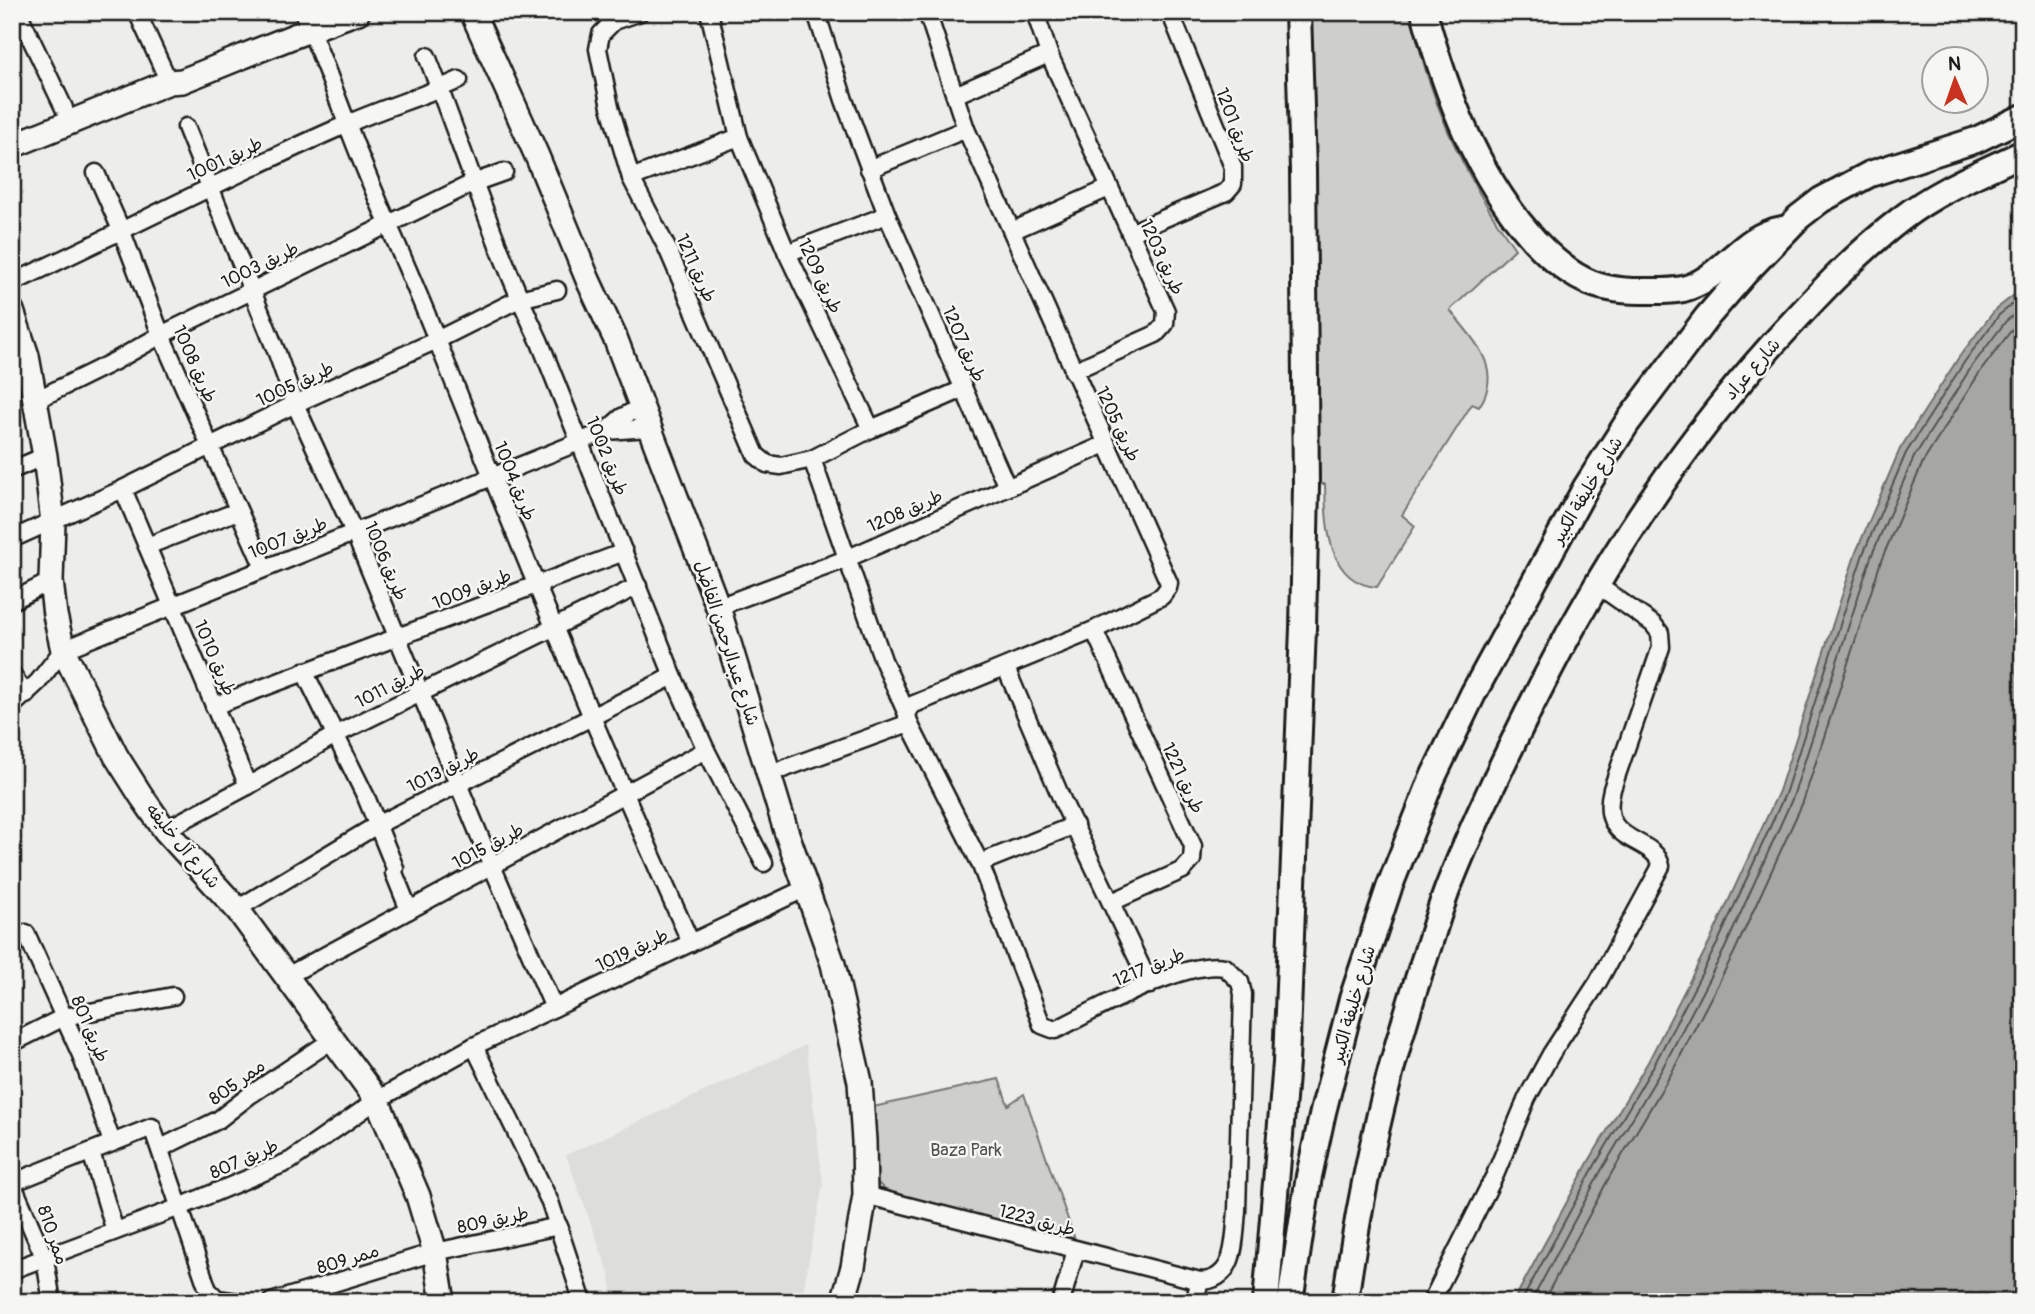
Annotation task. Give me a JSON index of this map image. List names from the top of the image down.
{
  "streets": {
    "main road": ["شارع عراد", "شارع خليفة الكبير"],
    "street": [
      "طريق 1201",
      "طريق 1001",
      "طريق 1203",
      "طريق 1003",
      "طريق 1211",
      "طريق 1209",
      "طريق 1207",
      "طريق 1008",
      "طريق 1005",
      "طريق 1205",
      "طريق 1002",
      "طريق 1004",
      "طريق 1208",
      "طريق 1007",
      "طريق 1006",
      "طريق 1009",
      "شارع عبدالرحمن الفاضل",
      "طريق 1010",
      "طريق 1011",
      "طريق 1013",
      "طريق 1221",
      "شارع آل خليفه",
      "طريق 1015",
      "طريق 1019",
      "طريق 1217",
      "طريق 801",
      "ممر 805",
      "طريق 807",
      "طريق 809",
      "طريق 1223",
      "ممر 810",
      "ممر 809"
    ]
  },
  "crossings": [
    ["طريق 1201", "طريق 1203"],
    ["طريق 1001", "طريق 1008"],
    ["طريق 1001", "طريق 1002"],
    ["طريق 1001", "طريق 1004"],
    ["طريق 1001", "طريق 1006"],
    ["طريق 1203", "طريق 1205"],
    ["طريق 1003", "طريق 1008"],
    ["طريق 1003", "طريق 1002"],
    ["طريق 1003", "طريق 1004"],
    ["طريق 1003", "طريق 1006"],
    ["طريق 1003", "شارع آل خليفه"],
    ["طريق 1211", "طريق 1209"],
    ["طريق 1211", "طريق 1207"],
    ["طريق 1207", "طريق 1208"],
    ["طريق 1008", "طريق 1005"],
    ["طريق 1008", "طريق 1007"],
    ["طريق 1005", "طريق 1002"],
    ["طريق 1005", "طريق 1004"],
    ["طريق 1005", "طريق 1006"],
    ["طريق 1005", "طريق 1010"],
    ["طريق 1005", "شارع آل خليفه"],
    ["طريق 1205", "طريق 1208"],
    ["طريق 1205", "طريق 1221"],
    ["طريق 1205", "طريق 1217"],
    ["طريق 1002", "طريق 1007"],
    ["طريق 1002", "طريق 1009"],
    ["طريق 1002", "طريق 1011"],
    ["طريق 1002", "طريق 1013"],
    ["طريق 1002", "طريق 1015"],
    ["طريق 1004", "طريق 1007"],
    ["طريق 1004", "طريق 1009"],
    ["طريق 1004", "طريق 1011"],
    ["طريق 1004", "طريق 1013"],
    ["طريق 1004", "طريق 1015"],
    ["طريق 1004", "طريق 1019"],
    ["طريق 1208", "شارع عبدالرحمن الفاضل"],
    ["طريق 1208", "طريق 1217"],
    ["طريق 1007", "طريق 1006"],
    ["طريق 1007", "شارع عبدالرحمن الفاضل"],
    ["طريق 1007", "طريق 1010"],
    ["طريق 1007", "شارع آل خليفه"],
    ["طريق 1006", "طريق 1009"],
    ["طريق 1006", "طريق 1011"],
    ["طريق 1006", "طريق 1013"],
    ["طريق 1006", "طريق 1015"],
    ["طريق 1006", "طريق 1019"],
    ["طريق 1009", "طريق 1010"],
    ["شارع عبدالرحمن الفاضل", "طريق 1019"],
    ["شارع عبدالرحمن الفاضل", "طريق 1223"],
    ["طريق 1010", "طريق 1011"],
    ["طريق 1011", "شارع آل خليفه"],
    ["طريق 1013", "شارع آل خليفه"],
    ["شارع آل خليفه", "طريق 1015"],
    ["شارع آل خليفه", "طريق 1019"],
    ["شارع آل خليفه", "ممر 805"],
    ["شارع آل خليفه", "طريق 807"],
    ["شارع آل خليفه", "طريق 809"],
    ["شارع آل خليفه", "ممر 809"],
    ["طريق 1019", "طريق 807"],
    ["طريق 1217", "طريق 1223"],
    ["طريق 807", "ممر 810"],
    ["طريق 809", "ممر 809"]
  ],
  "parks": ["Baza Park"],
  "north": "top"
}
